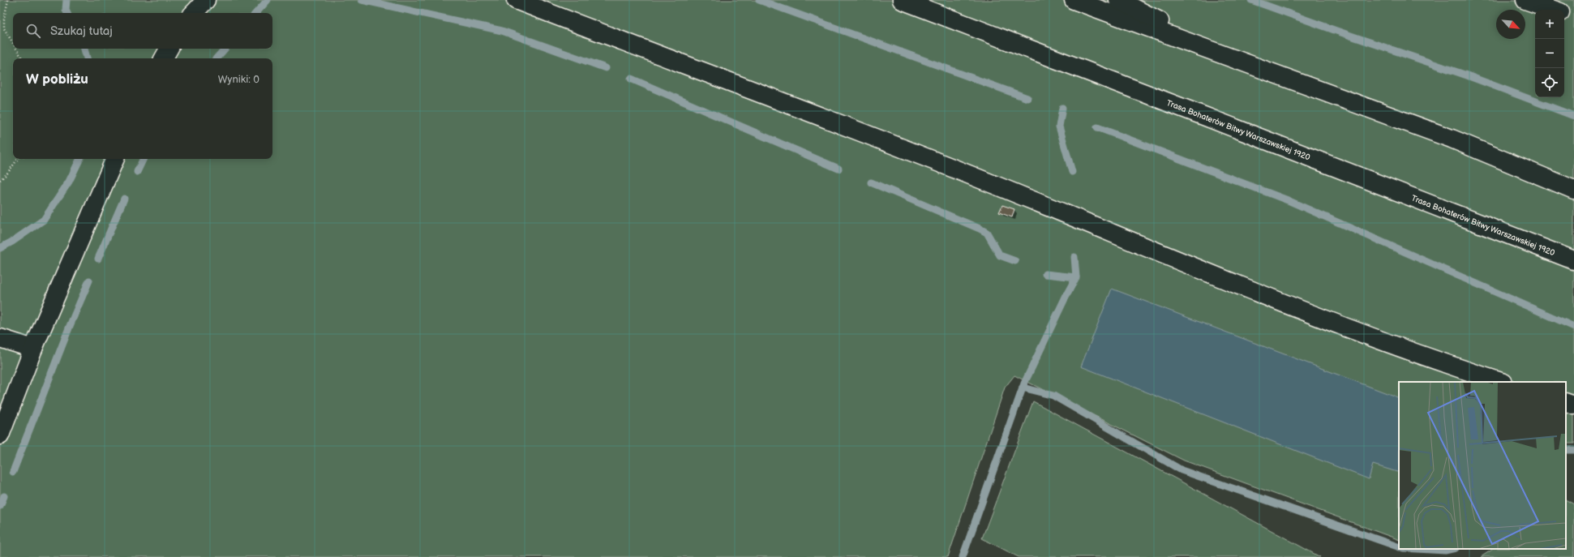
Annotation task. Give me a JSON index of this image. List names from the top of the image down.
{
  "streets": {
    "main road": ["Trasa Bohaterów Bitwy Warszawskiej 1920"]
  },
  "north": "bottom right",
  "page": {
    "map_buttons": ["+", "−"],
    "search": "Szukaj tutaj",
    "heading": ["W pobliżu", "Wyniki: 0"]
  }
}
